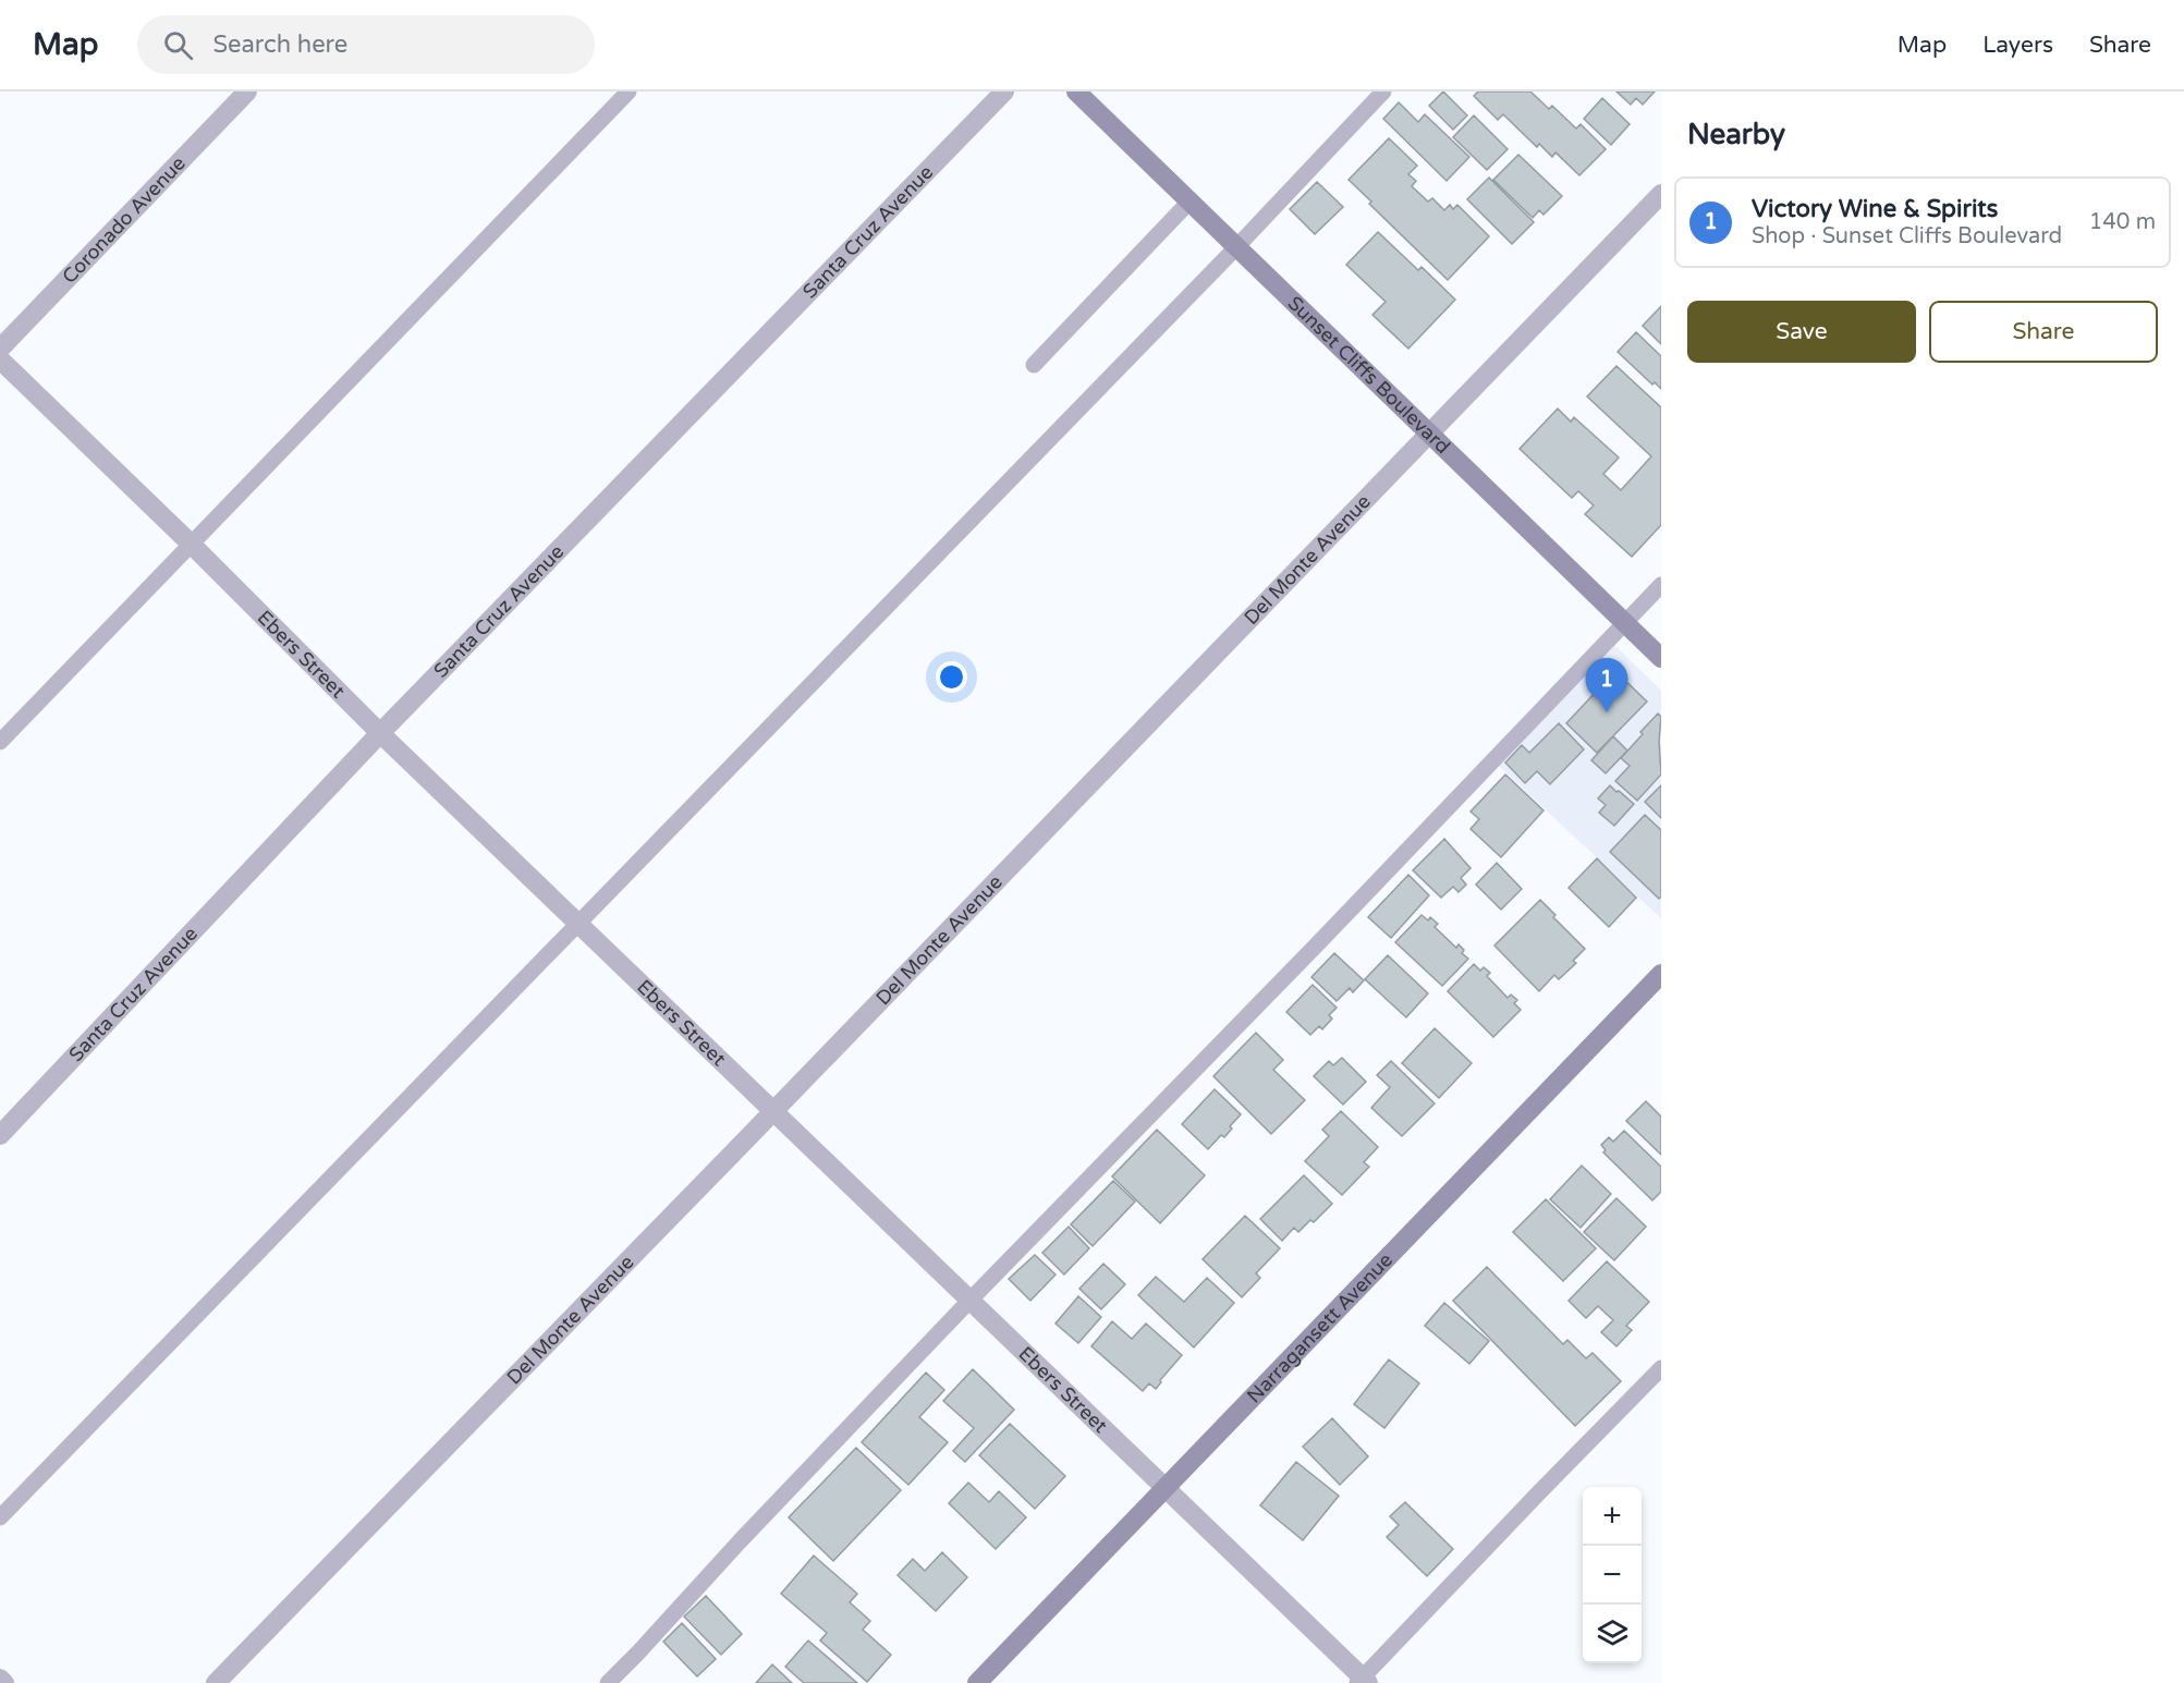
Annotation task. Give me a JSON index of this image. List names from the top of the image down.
{
  "streets": {
    "street": [
      "Coronado Avenue",
      "Santa Cruz Avenue",
      "Sunset Cliffs Boulevard",
      "Del Monte Avenue",
      "Ebers Street",
      "Narragansett Avenue"
    ]
  },
  "crossings": [
    ["Santa Cruz Avenue", "Ebers Street"],
    ["Sunset Cliffs Boulevard", "Del Monte Avenue"],
    ["Del Monte Avenue", "Ebers Street"],
    ["Ebers Street", "Narragansett Avenue"]
  ],
  "page": {
    "header": "Map",
    "search": "Search here",
    "nav": ["Map", "Layers", "Share"],
    "heading": "Nearby",
    "list": [
      {
        "mark": "1",
        "name": "Victory Wine & Spirits",
        "note": "Shop · Sunset Cliffs Boulevard",
        "value": "140 m"
      }
    ],
    "buttons": ["Save", "Share"],
    "pins": "1",
    "map_buttons": ["+", "−"]
  }
}
